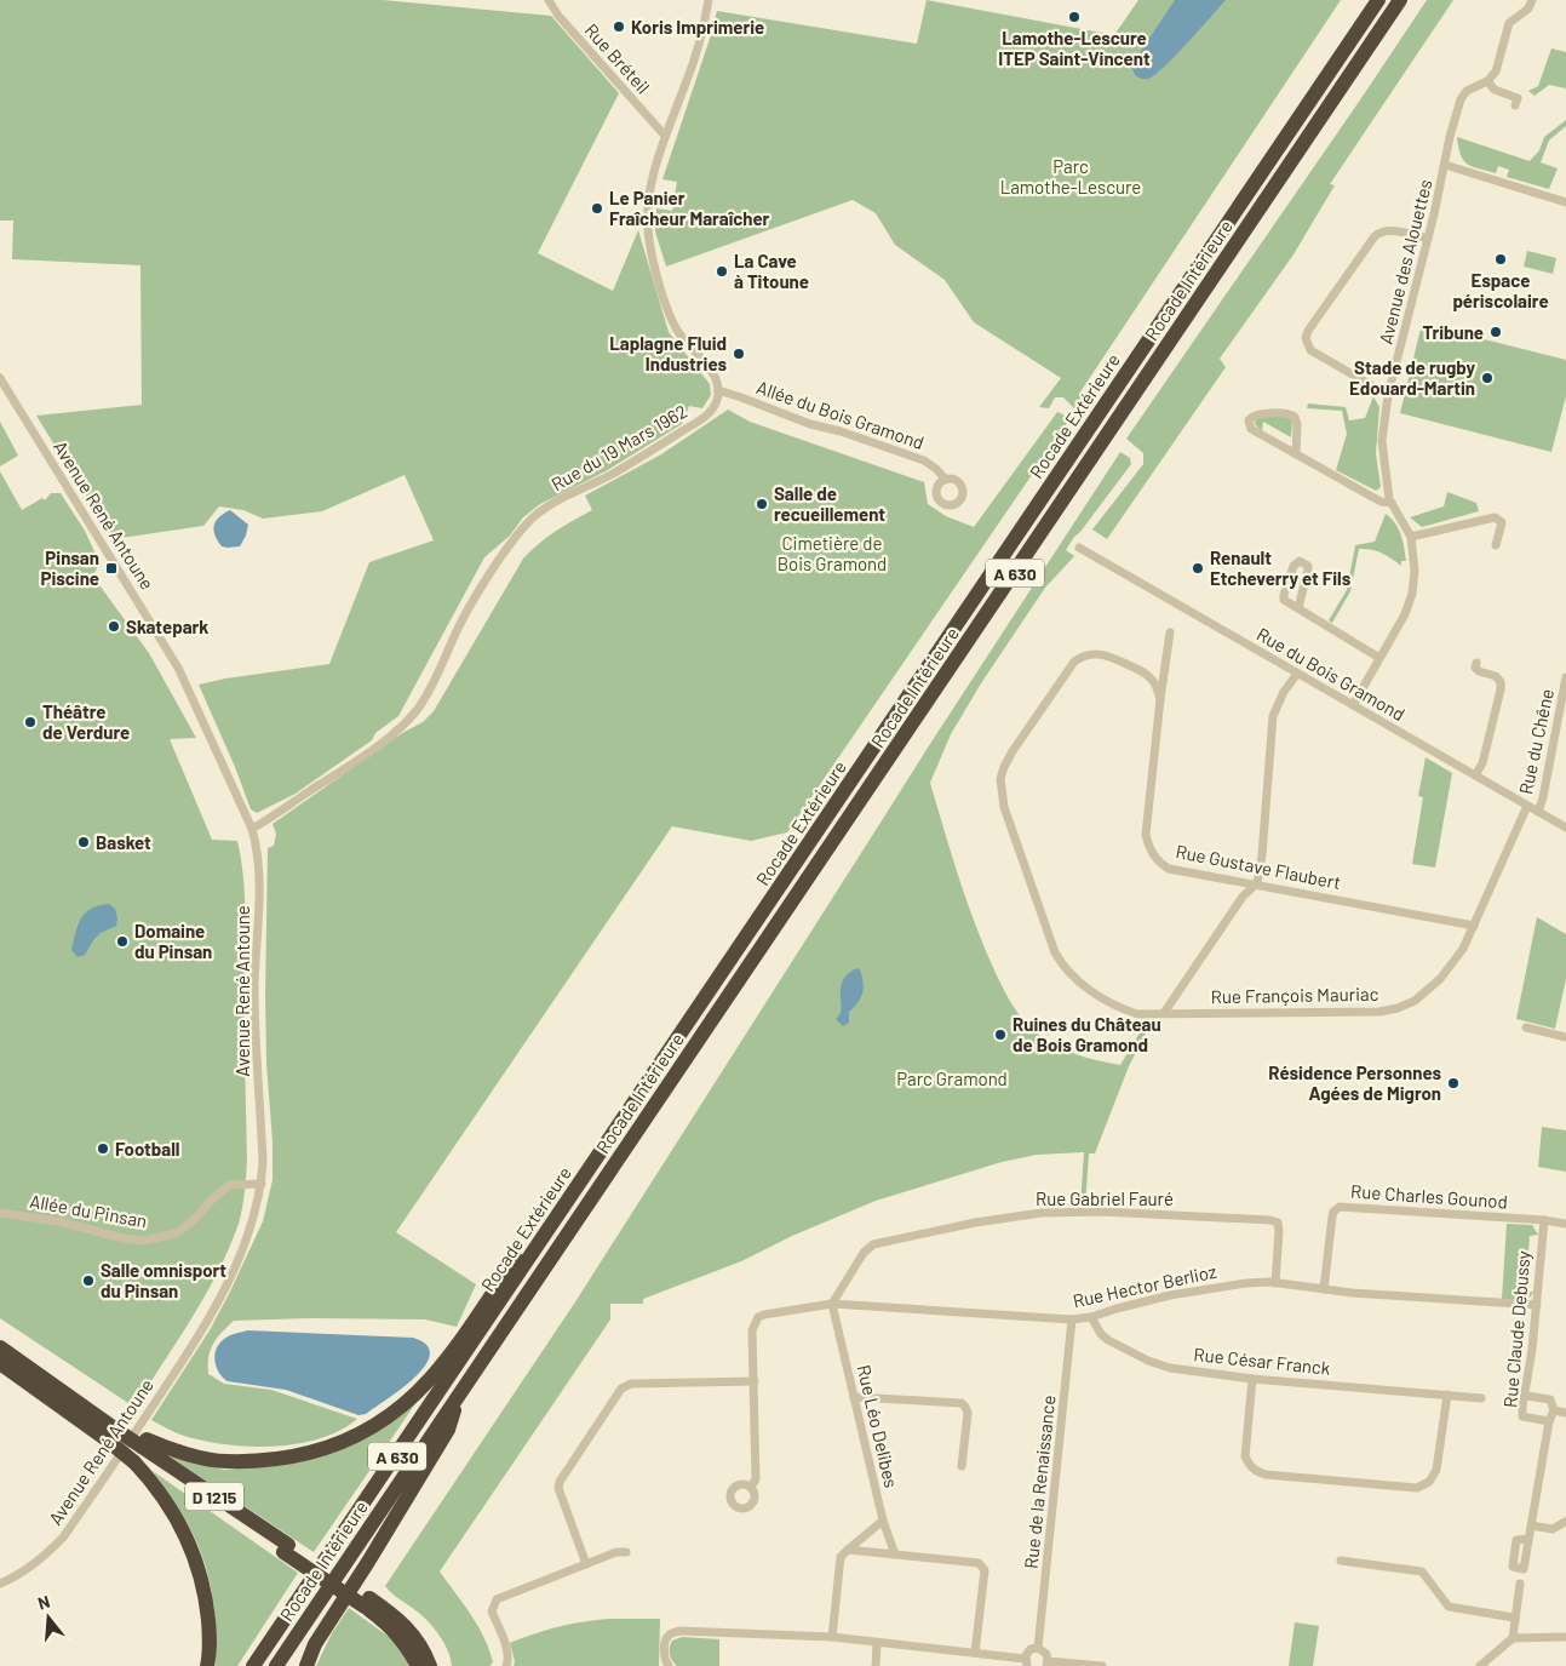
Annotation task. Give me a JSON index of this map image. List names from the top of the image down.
{
  "streets": {
    "highway": [
      "Rocade Intérieure",
      "Rocade Extérieure",
      "A 630",
      "D 1215"
    ],
    "street": [
      "Rue Bréteil",
      "Avenue des Alouettes",
      "Allée du Bois Gramond",
      "Rue du 19 Mars 1962",
      "Avenue René Antoune",
      "Rue du Bois Gramond",
      "Rue du Chêne",
      "Rue Gustave Flaubert",
      "Rue François Mauriac",
      "Rue Charles Gounod",
      "Rue Gabriel Fauré",
      "Allée du Pinsan",
      "Rue Hector Berlioz",
      "Rue Claude Debussy",
      "Rue César Franck",
      "Rue Léo Delibes",
      "Rue de la Renaissance"
    ]
  },
  "crossings": [
    ["Avenue des Alouettes", "Rue du Bois Gramond"],
    ["Allée du Bois Gramond", "Rue du 19 Mars 1962"],
    ["Rocade Extérieure", "D 1215"],
    ["Rue du 19 Mars 1962", "Avenue René Antoune"],
    ["Avenue René Antoune", "Allée du Pinsan"],
    ["Rue du Bois Gramond", "Rue du Chêne"],
    ["Rue du Bois Gramond", "Rue François Mauriac"],
    ["Rue Gustave Flaubert", "Rue François Mauriac"],
    ["Rue Charles Gounod", "Rue Hector Berlioz"],
    ["Rue Charles Gounod", "Rue Claude Debussy"],
    ["Rue Gabriel Fauré", "Rue Hector Berlioz"],
    ["Rue Gabriel Fauré", "Rue Léo Delibes"],
    ["Rue Hector Berlioz", "Rue Claude Debussy"],
    ["Rue Hector Berlioz", "Rue César Franck"],
    ["Rue Hector Berlioz", "Rue Léo Delibes"],
    ["Rue Hector Berlioz", "Rue de la Renaissance"]
  ],
  "parks": ["Parc Lamothe-Lescure", "Cimetière de Bois Gramond", "Parc Gramond"],
  "places": {
    "other": [
      "Lamothe-Lescure ITEP Saint-Vincent",
      "Koris Imprimerie",
      "Le Panier Fraîcheur Maraîcher",
      "Espace périscolaire",
      "La Cave à Titoune",
      "Tribune",
      "Laplagne Fluid Industries",
      "Stade de rugby Edouard-Martin",
      "Salle de recueillement",
      "Renault Etcheverry et Fils",
      "Skatepark",
      "Théâtre de Verdure",
      "Basket",
      "Domaine du Pinsan",
      "Ruines du Château de Bois Gramond",
      "Résidence Personnes Agées de Migron",
      "Football",
      "Salle omnisport du Pinsan"
    ],
    "transit": ["Pinsan Piscine"]
  },
  "north": "top"
}
